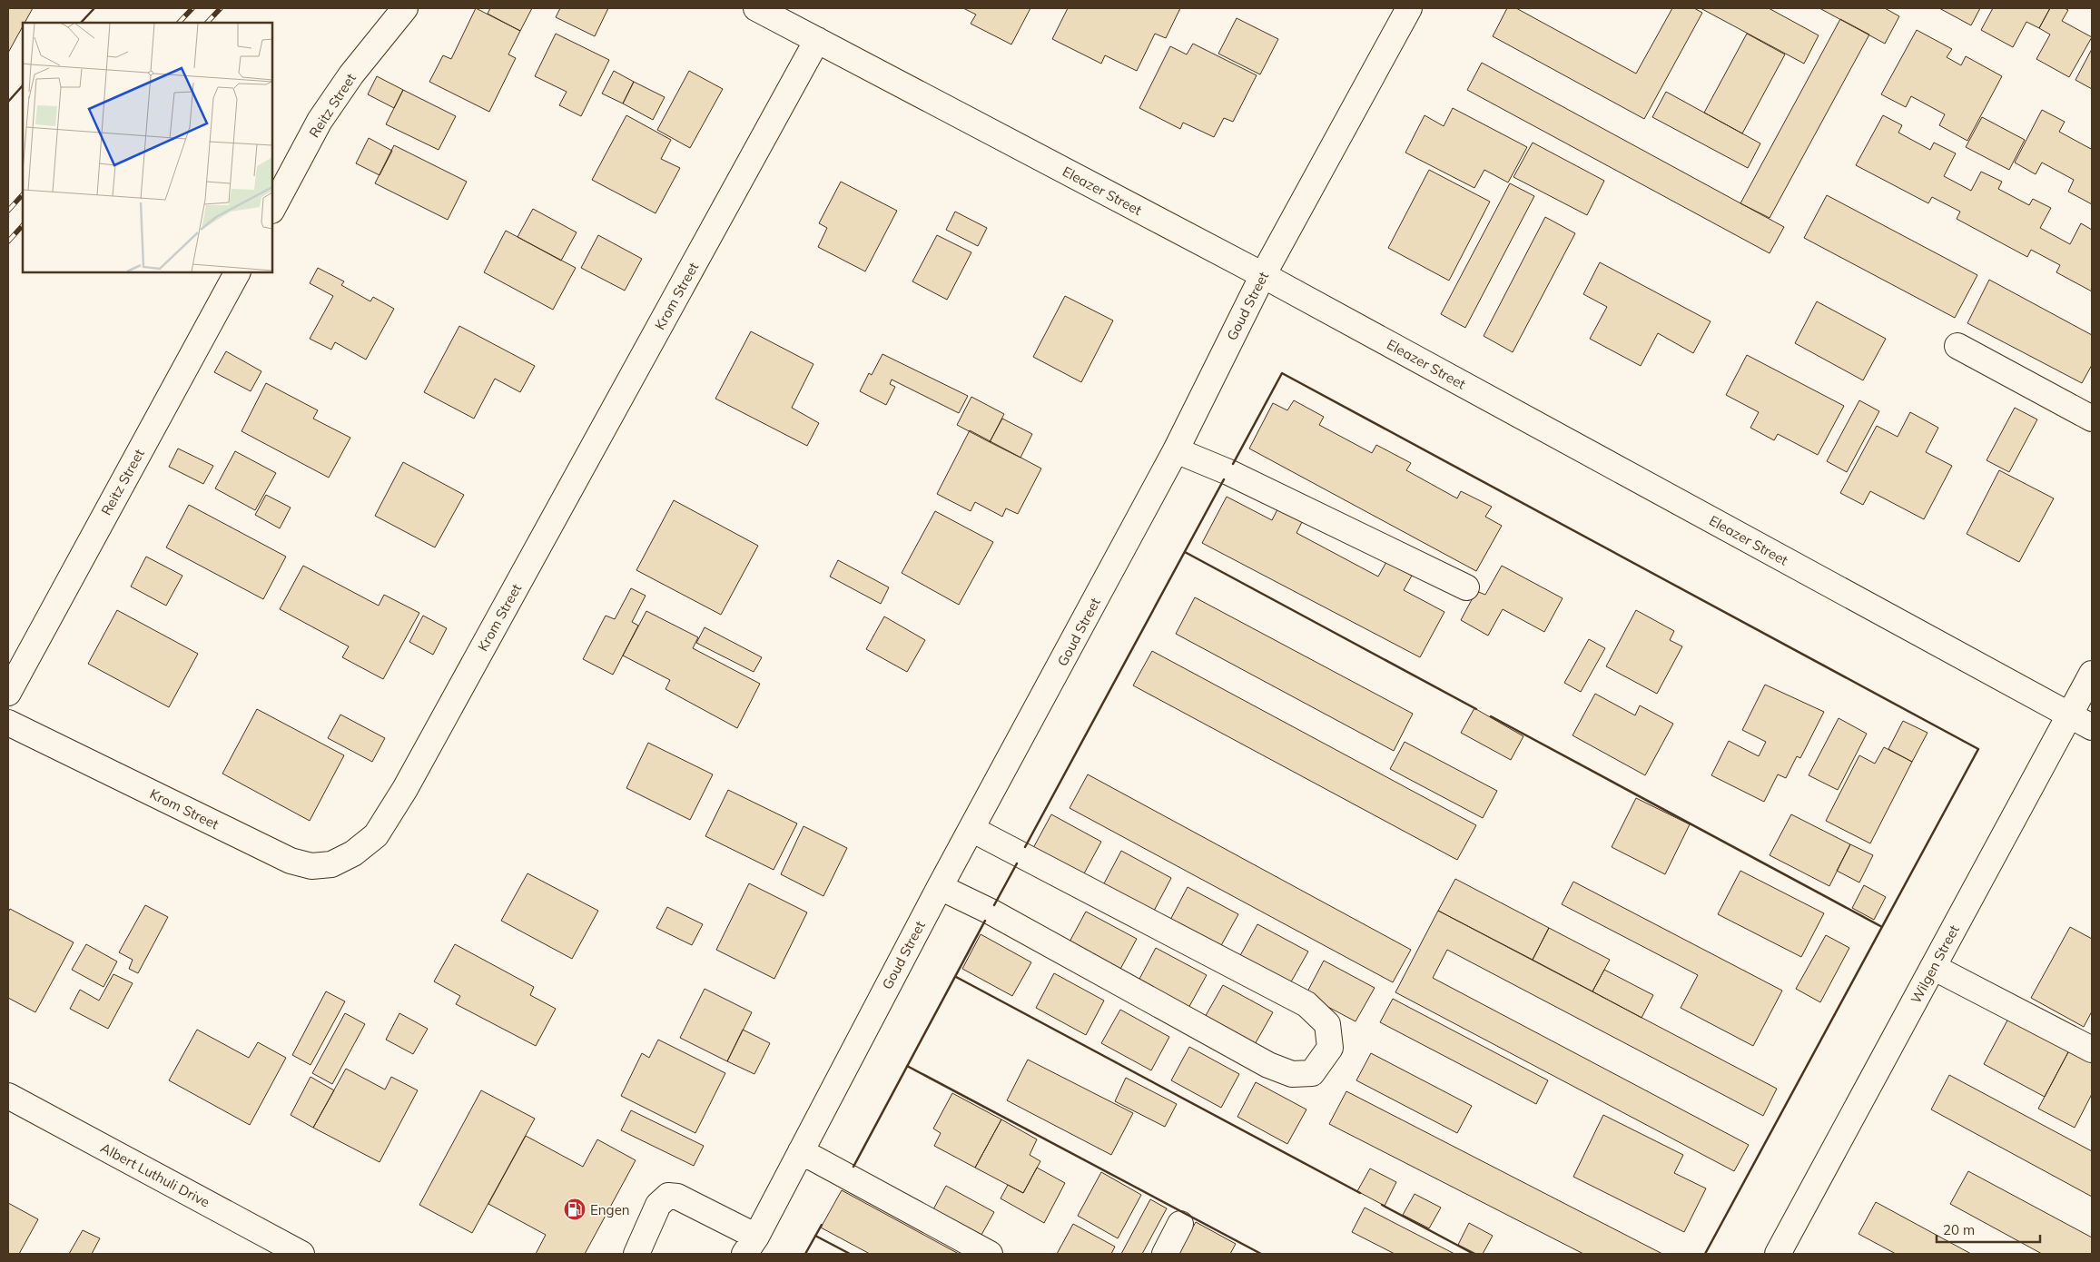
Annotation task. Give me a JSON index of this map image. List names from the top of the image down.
{
  "streets": {
    "street": [
      "Reitz Street",
      "Eleazer Street",
      "Krom Street",
      "Goud Street",
      "Wilgen Street",
      "Albert Luthuli Drive"
    ]
  },
  "crossings": [
    ["Eleazer Street", "Krom Street"],
    ["Eleazer Street", "Goud Street"],
    ["Eleazer Street", "Wilgen Street"]
  ],
  "places": {
    "fuel station": ["Engen"]
  },
  "scale_bar": "20 m"
}
